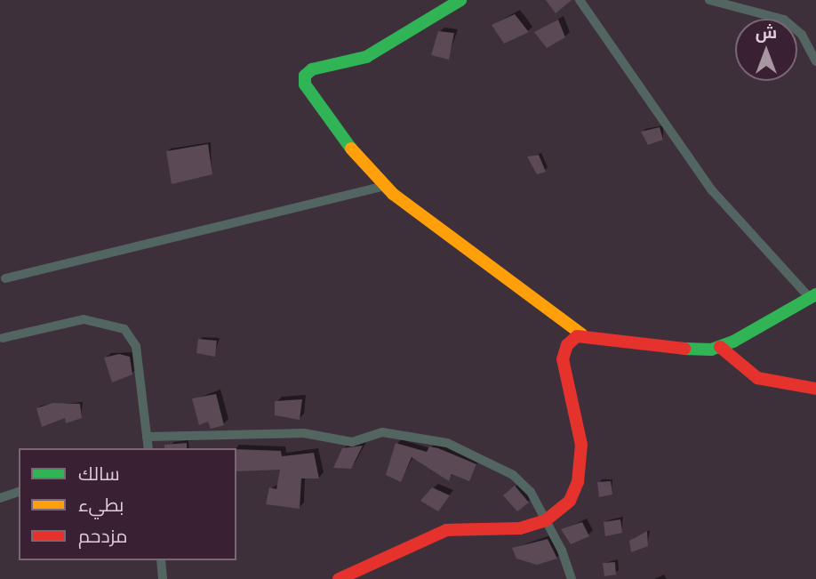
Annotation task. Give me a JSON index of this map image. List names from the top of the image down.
{
  "legend": ["سالك", "بطيء", "مزدحم"],
  "north": "top"
}
